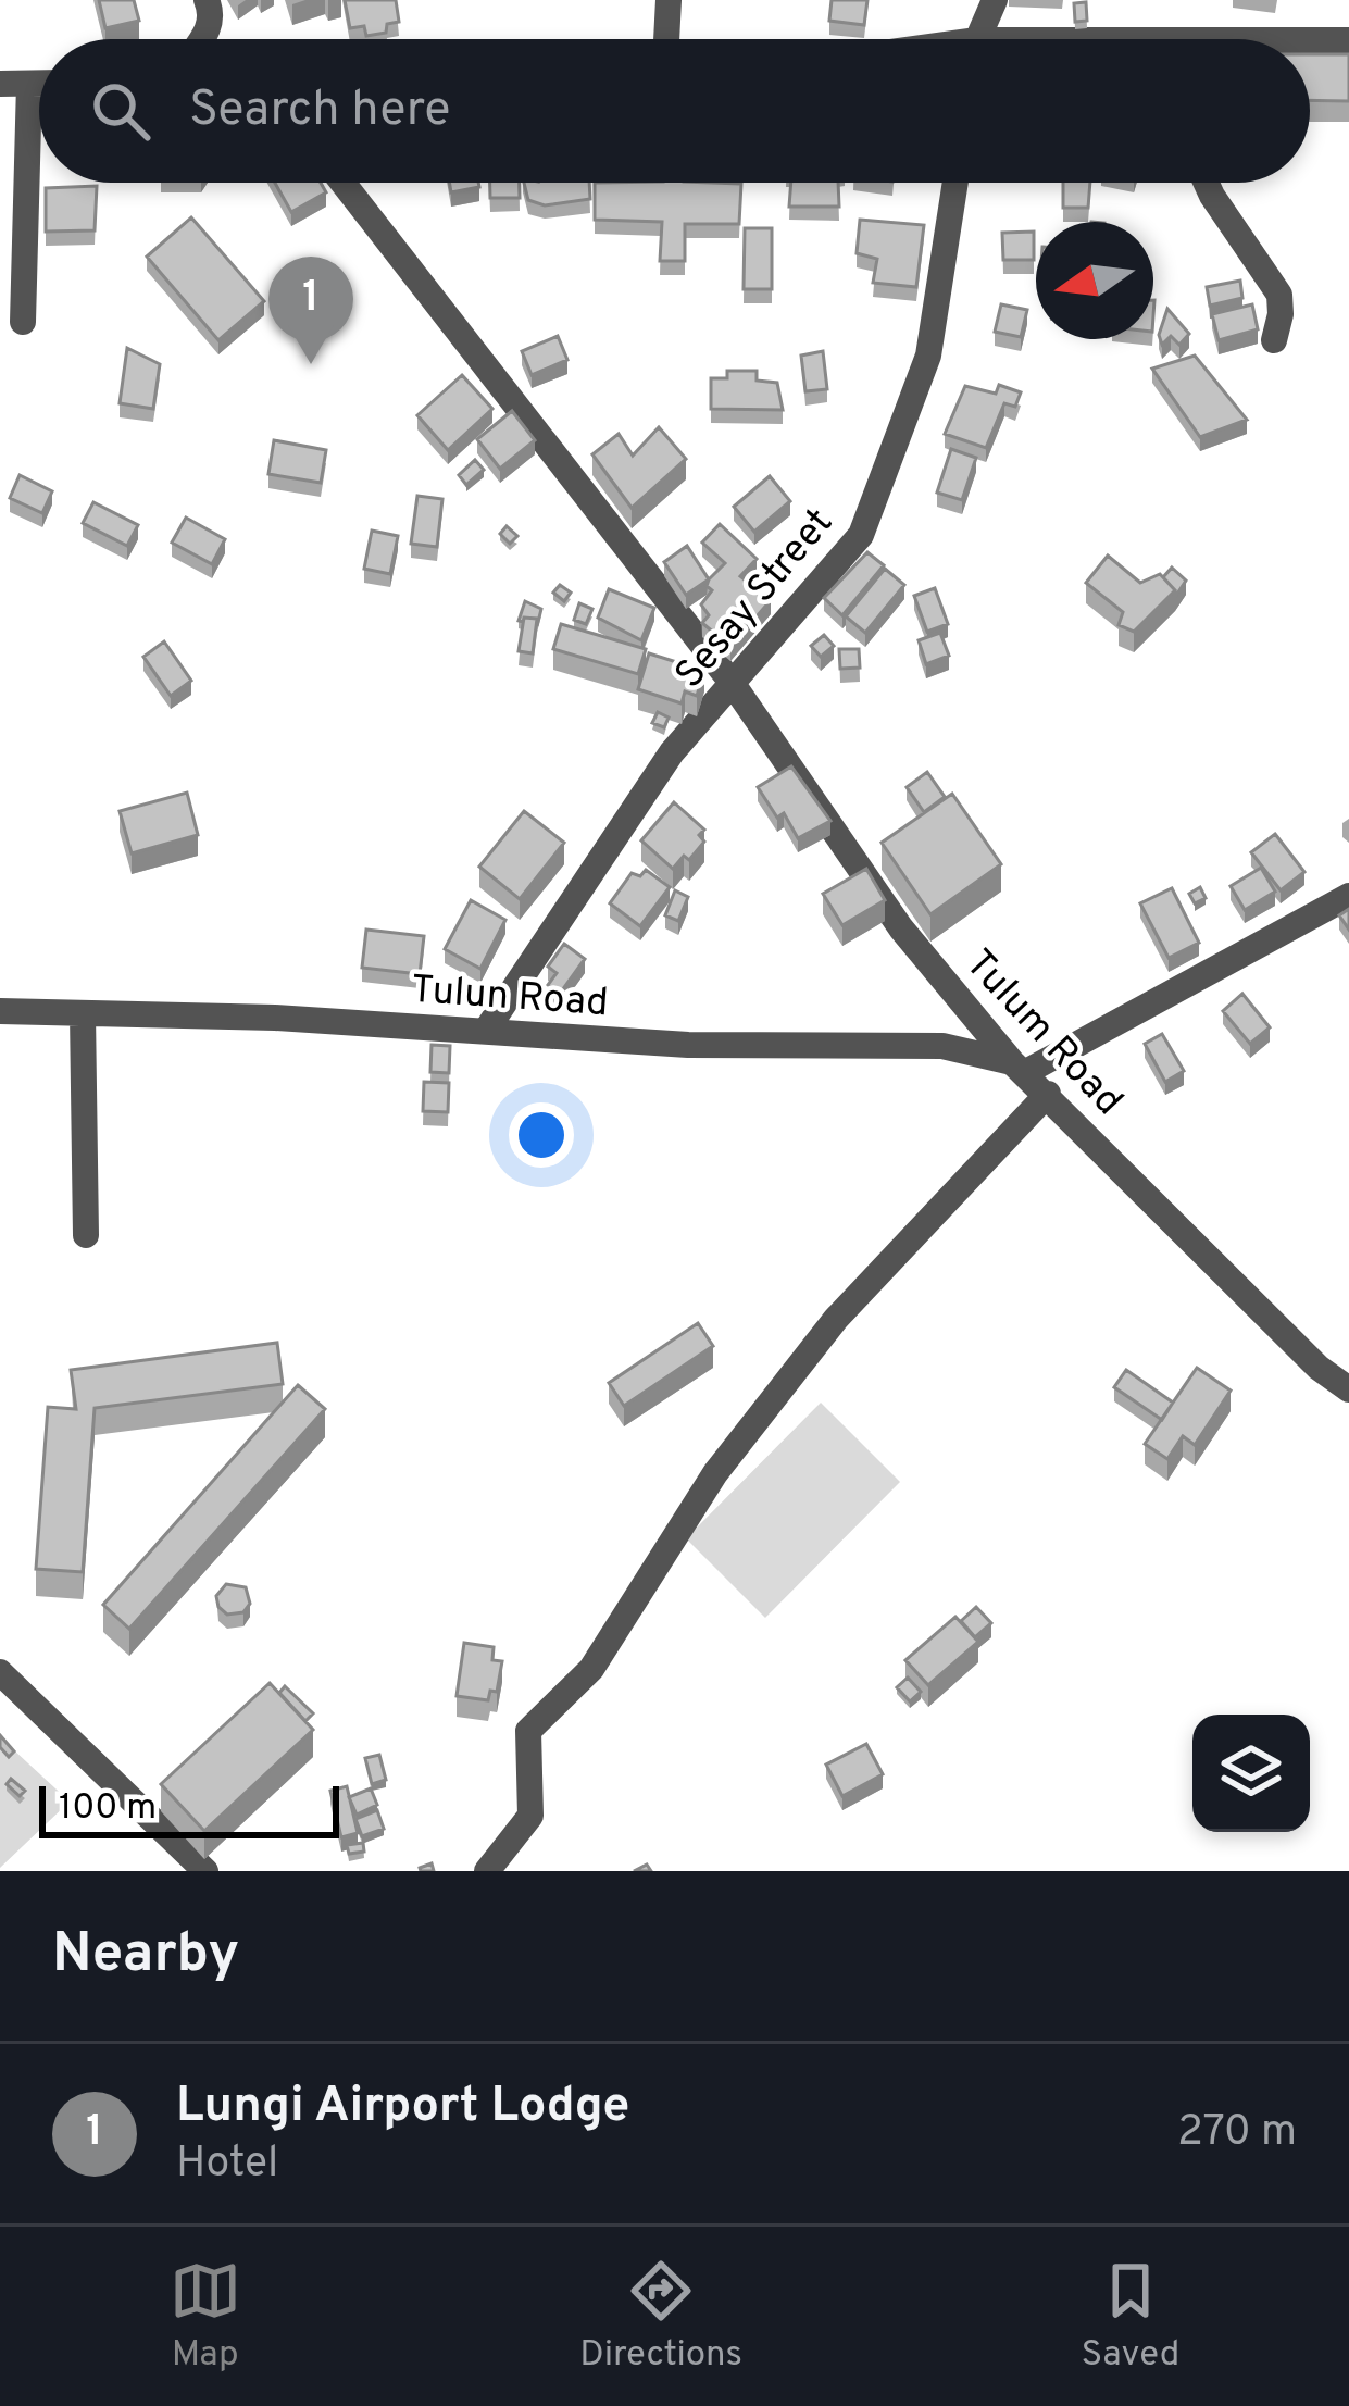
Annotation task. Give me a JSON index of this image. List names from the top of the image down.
{
  "streets": {
    "street": ["Sesay Street", "Tulun Road", "Tulum Road"]
  },
  "crossings": [
    ["Sesay Street", "Tulun Road"],
    ["Sesay Street", "Tulum Road"],
    ["Tulun Road", "Tulum Road"]
  ],
  "scale_bar": "100 m",
  "north": "left",
  "page": {
    "search": "Search here",
    "pins": "1",
    "scale": "100 m",
    "heading": "Nearby",
    "list": [
      {
        "mark": "1",
        "name": "Lungi Airport Lodge",
        "note": "Hotel",
        "value": "270 m"
      }
    ],
    "nav": ["Map", "Directions", "Saved"]
  }
}
